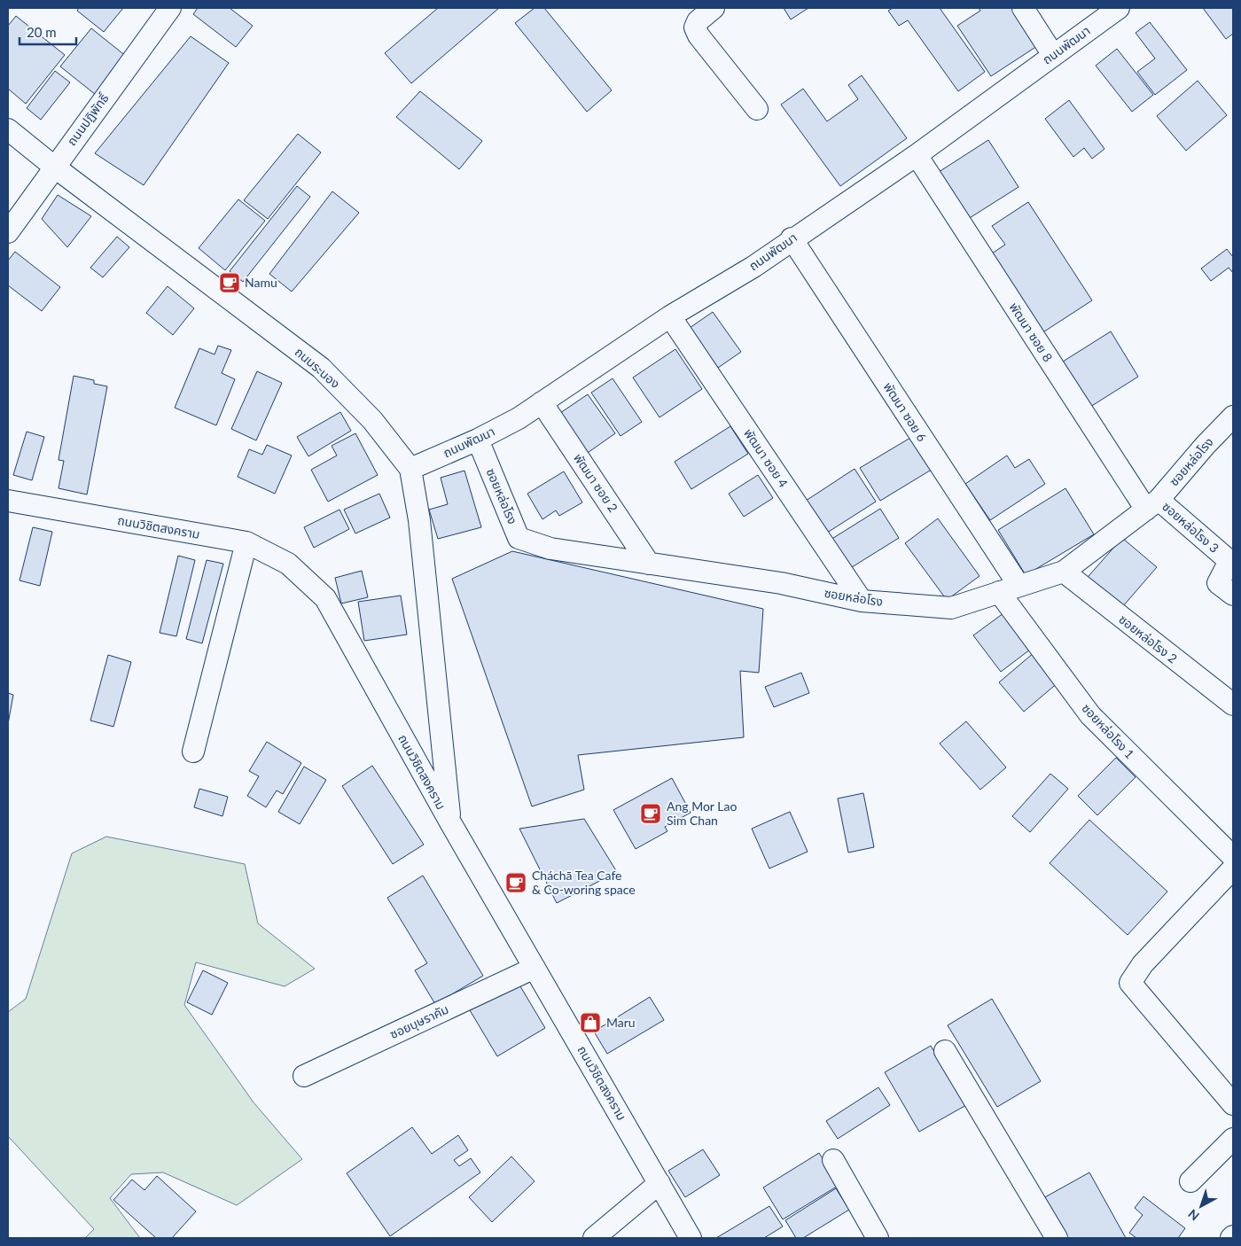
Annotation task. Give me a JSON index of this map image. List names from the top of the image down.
{
  "streets": {
    "street": [
      "ถนนพัฒนา",
      "ถนนปฏิพัทธิ์",
      "พัฒนา ซอย 8",
      "ถนนระนอง",
      "พัฒนา ซอย 6",
      "พัฒนา ซอย 4",
      "ซอยหล่อโรง",
      "พัฒนา ซอย 2",
      "ถนนวิชิตสงคราม",
      "ซอยหล่อโรง 3",
      "ซอยหล่อโรง 2",
      "ซอยหล่อโรง 1",
      "ซอยบุษราคัม"
    ]
  },
  "crossings": [
    ["ถนนพัฒนา", "พัฒนา ซอย 8"],
    ["ถนนพัฒนา", "ถนนระนอง"],
    ["ถนนพัฒนา", "พัฒนา ซอย 6"],
    ["ถนนพัฒนา", "พัฒนา ซอย 4"],
    ["ถนนพัฒนา", "ซอยหล่อโรง"],
    ["ถนนพัฒนา", "พัฒนา ซอย 2"],
    ["ถนนปฏิพัทธิ์", "ถนนระนอง"],
    ["พัฒนา ซอย 8", "ซอยหล่อโรง"],
    ["พัฒนา ซอย 8", "ซอยหล่อโรง 3"],
    ["ถนนระนอง", "ถนนวิชิตสงคราม"],
    ["พัฒนา ซอย 6", "ซอยหล่อโรง"],
    ["พัฒนา ซอย 6", "ซอยหล่อโรง 1"],
    ["พัฒนา ซอย 4", "ซอยหล่อโรง"],
    ["ซอยหล่อโรง", "พัฒนา ซอย 2"],
    ["ซอยหล่อโรง", "ซอยหล่อโรง 3"],
    ["ซอยหล่อโรง", "ซอยหล่อโรง 2"],
    ["ซอยหล่อโรง", "ซอยหล่อโรง 1"],
    ["ถนนวิชิตสงคราม", "ซอยบุษราคัม"]
  ],
  "places": {
    "cafe": ["Namu", "Ang Mor Lao Sim Chan", "Cháchā Tea Cafe & Co-woring space"],
    "shop": ["Maru"]
  },
  "scale_bar": "20 m",
  "north": "bottom left"
}
